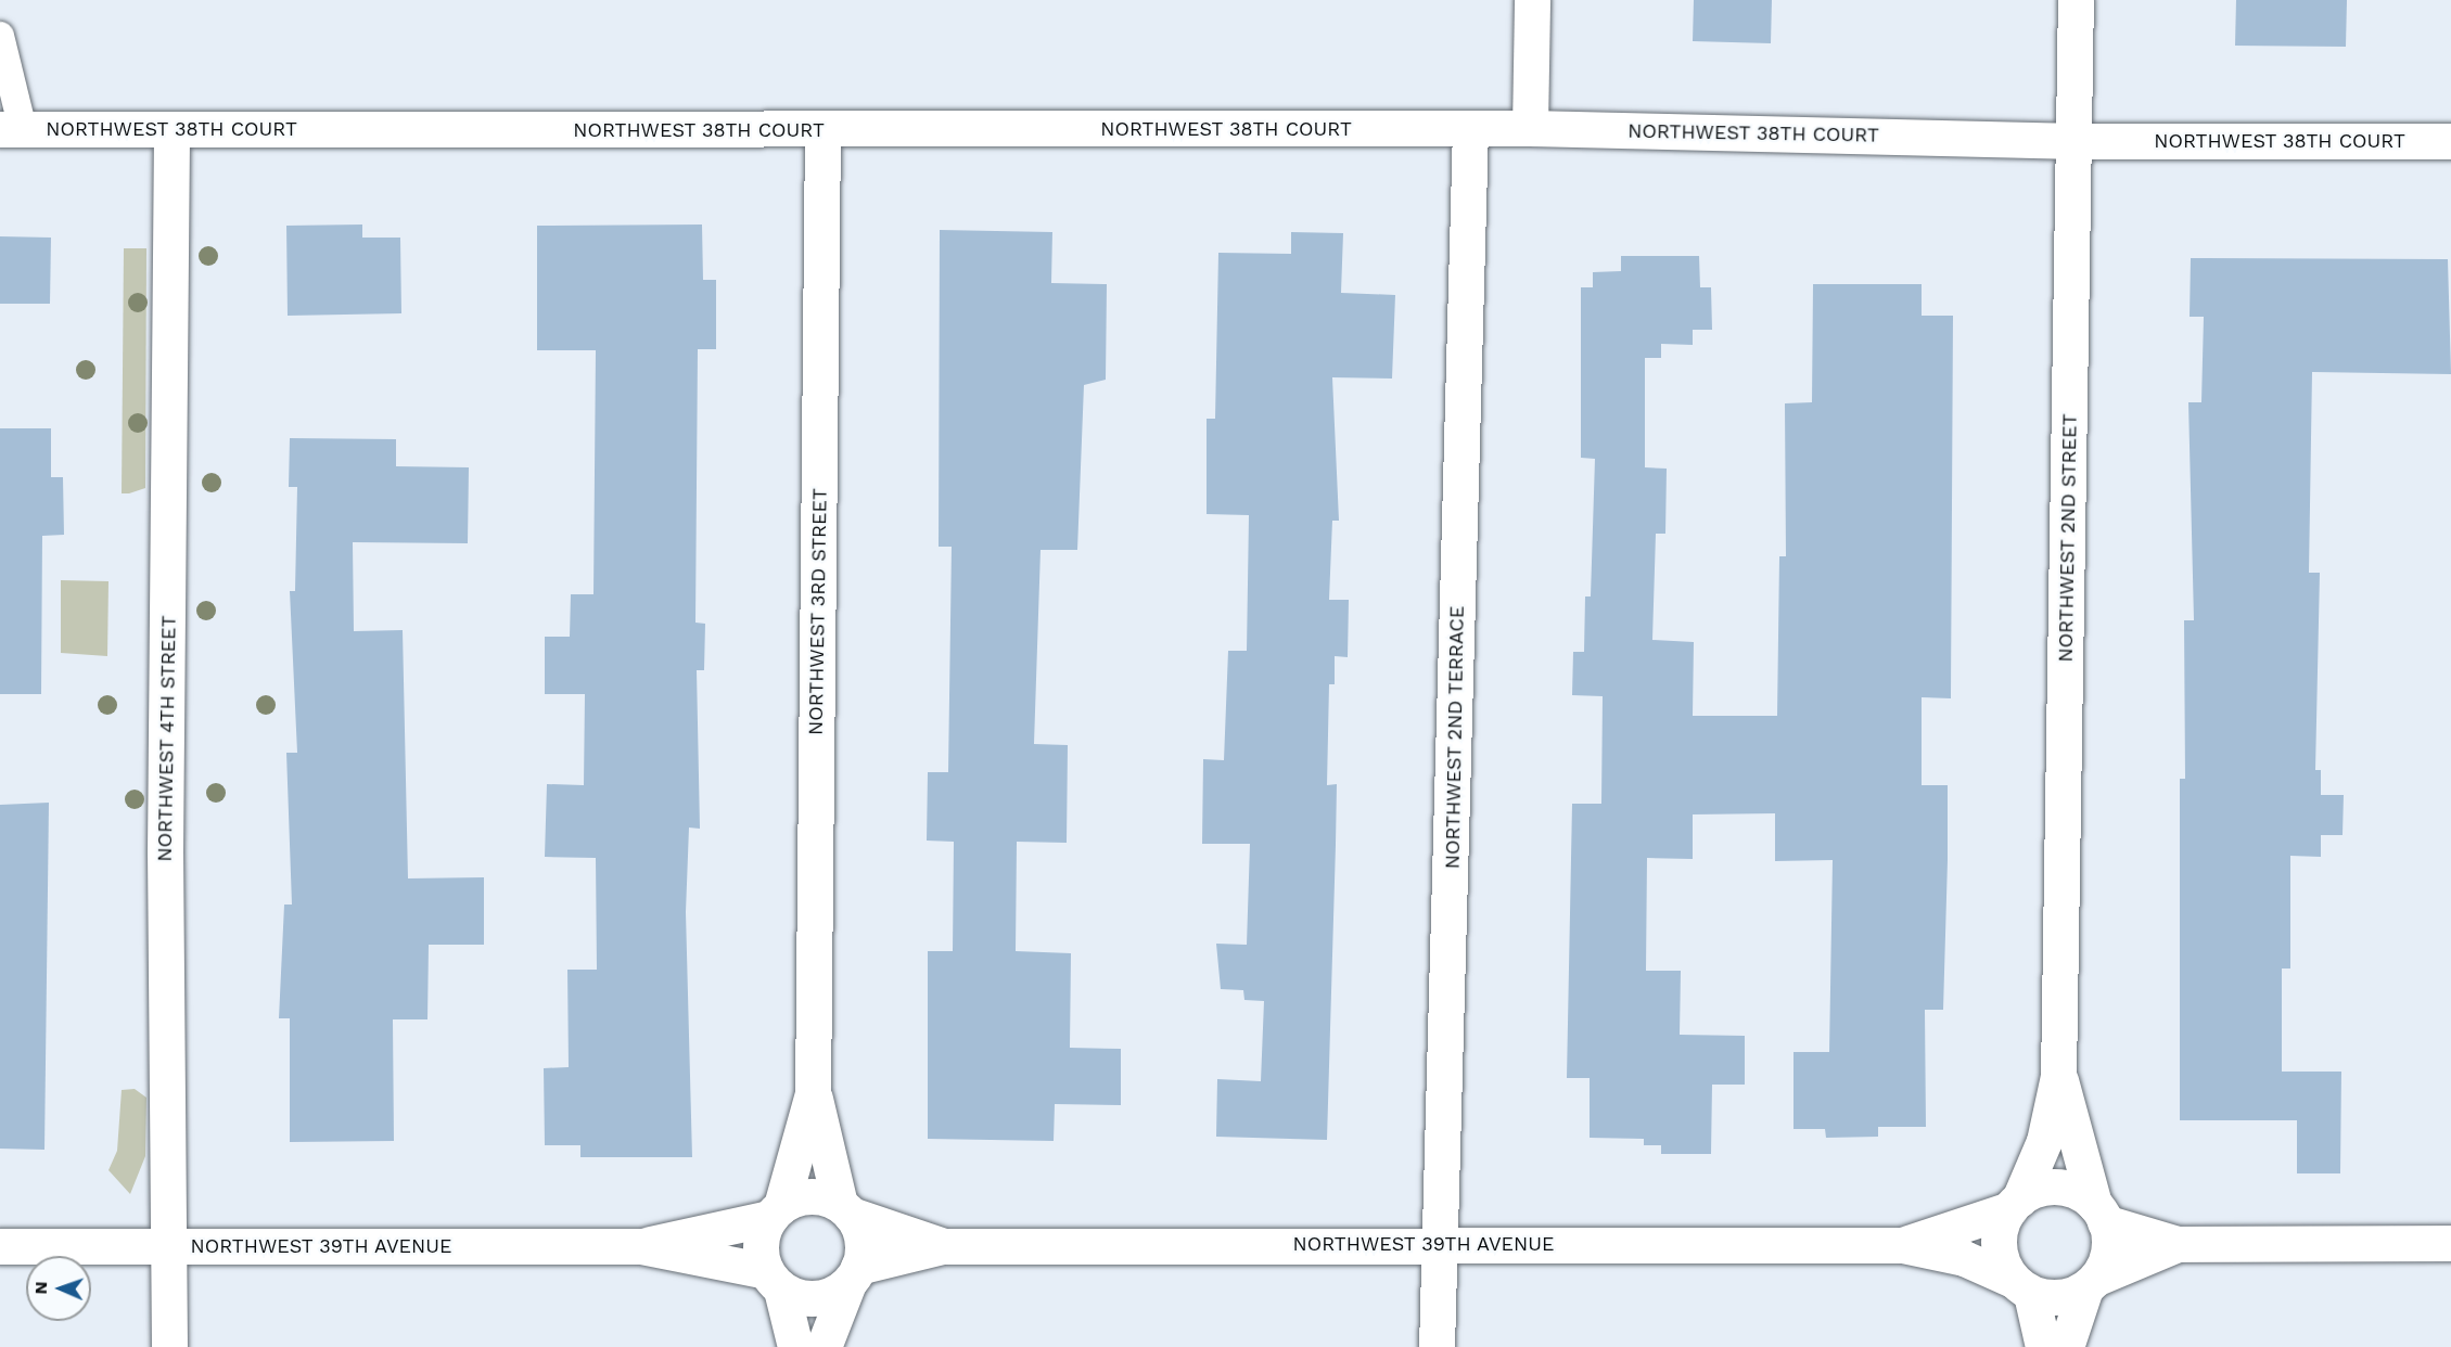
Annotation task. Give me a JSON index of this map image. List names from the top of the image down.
{
  "streets": {
    "street": [
      "NORTHWEST 38TH COURT",
      "NORTHWEST 2ND STREET",
      "NORTHWEST 3RD STREET",
      "NORTHWEST 2ND TERRACE",
      "NORTHWEST 4TH STREET",
      "NORTHWEST 39TH AVENUE"
    ]
  },
  "crossings": [
    ["NORTHWEST 38TH COURT", "NORTHWEST 2ND STREET"],
    ["NORTHWEST 38TH COURT", "NORTHWEST 3RD STREET"],
    ["NORTHWEST 38TH COURT", "NORTHWEST 2ND TERRACE"],
    ["NORTHWEST 38TH COURT", "NORTHWEST 4TH STREET"],
    ["NORTHWEST 2ND STREET", "NORTHWEST 39TH AVENUE"],
    ["NORTHWEST 3RD STREET", "NORTHWEST 39TH AVENUE"],
    ["NORTHWEST 2ND TERRACE", "NORTHWEST 39TH AVENUE"],
    ["NORTHWEST 4TH STREET", "NORTHWEST 39TH AVENUE"]
  ],
  "north": "left"
}
